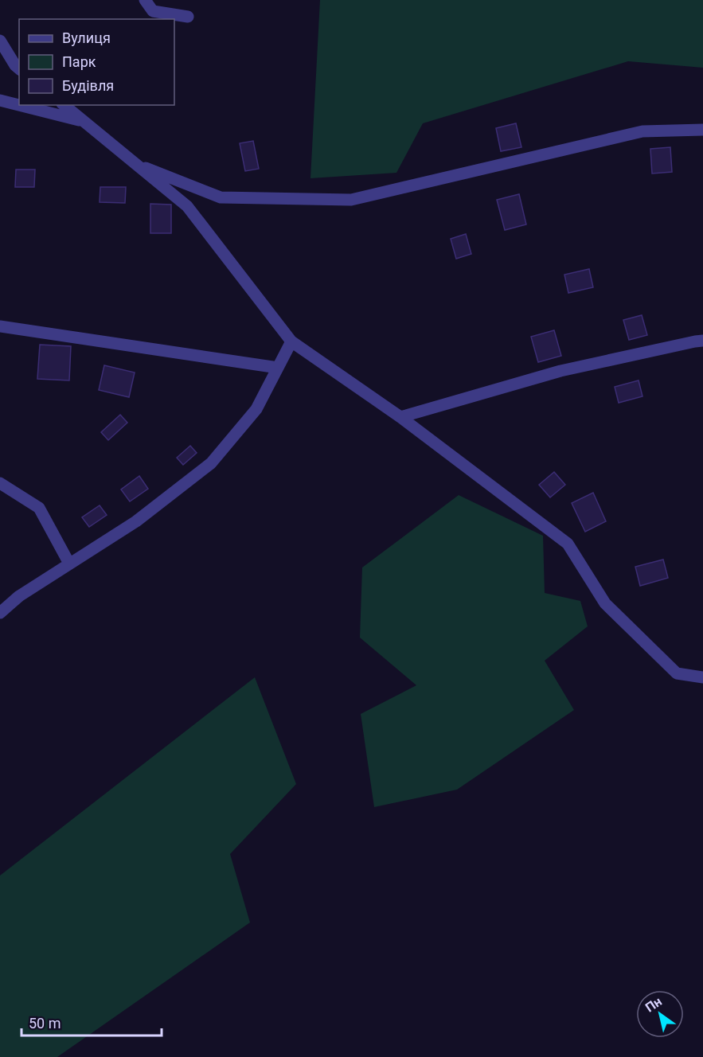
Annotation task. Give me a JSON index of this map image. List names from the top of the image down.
{
  "legend": ["Вулиця", "Парк", "Будівля"],
  "scale_bar": "50 m",
  "north": "top left"
}
